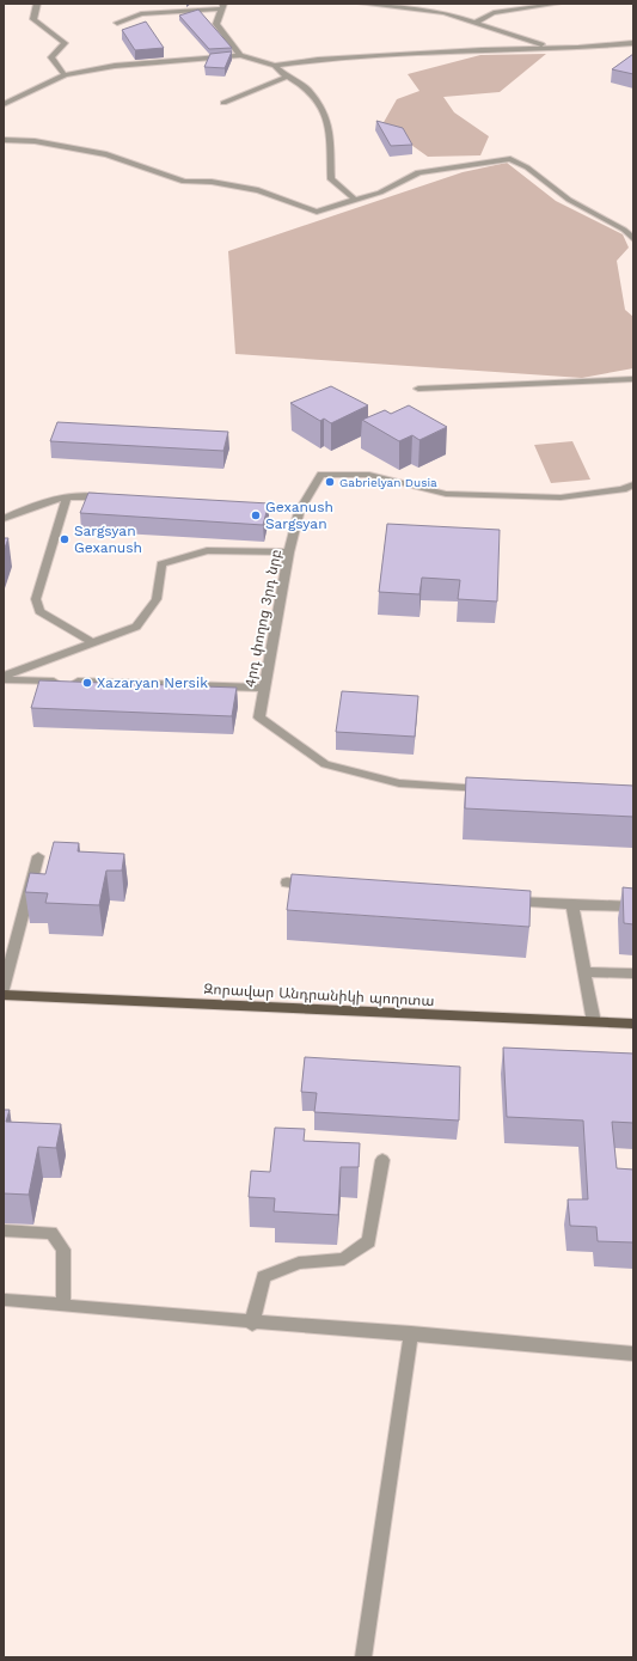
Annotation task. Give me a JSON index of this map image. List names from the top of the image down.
{
  "streets": {
    "main road": ["Զորավար Անդրանիկի պողոտա"],
    "street": ["4րդ փողոց 3րդ նրբ"]
  },
  "places": [
    "Gabrielyan Dusia",
    "Gexanush Sargsyan",
    "Sargsyan Gexanush",
    "Xazaryan Nersik"
  ]
}
